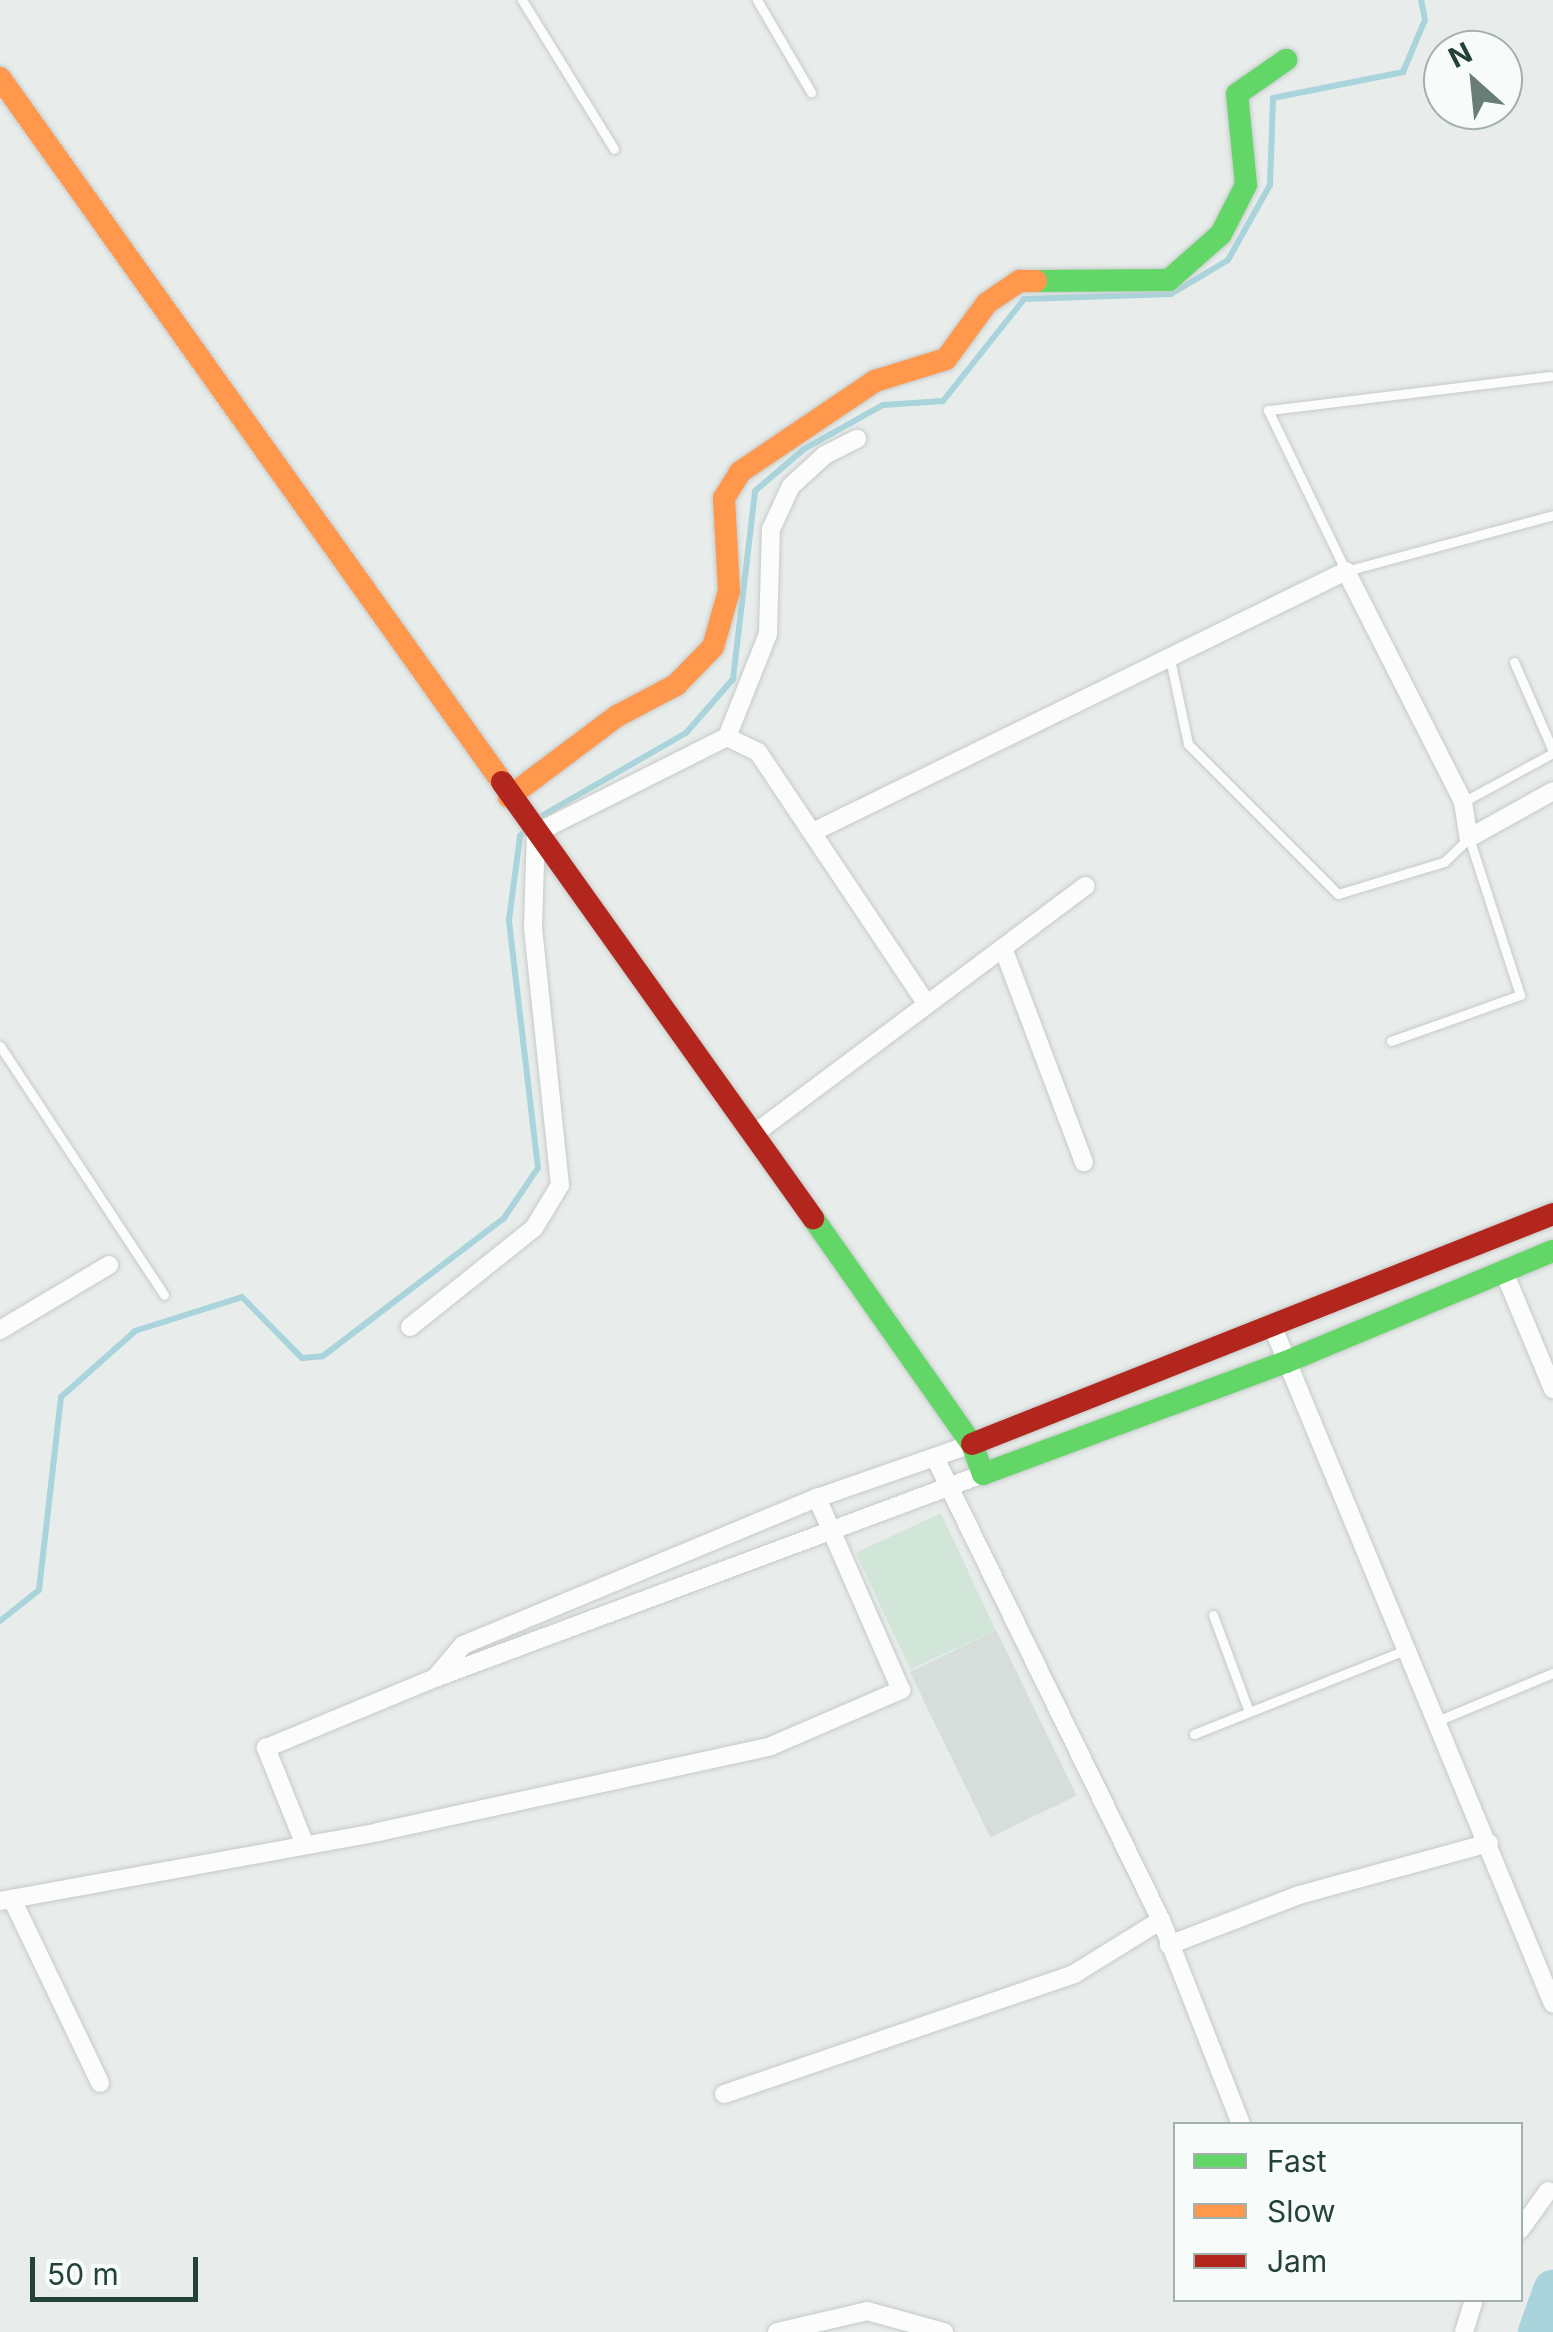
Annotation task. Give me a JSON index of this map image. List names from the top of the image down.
{
  "legend": ["Fast", "Slow", "Jam"],
  "scale_bar": "50 m",
  "north": "top left"
}
